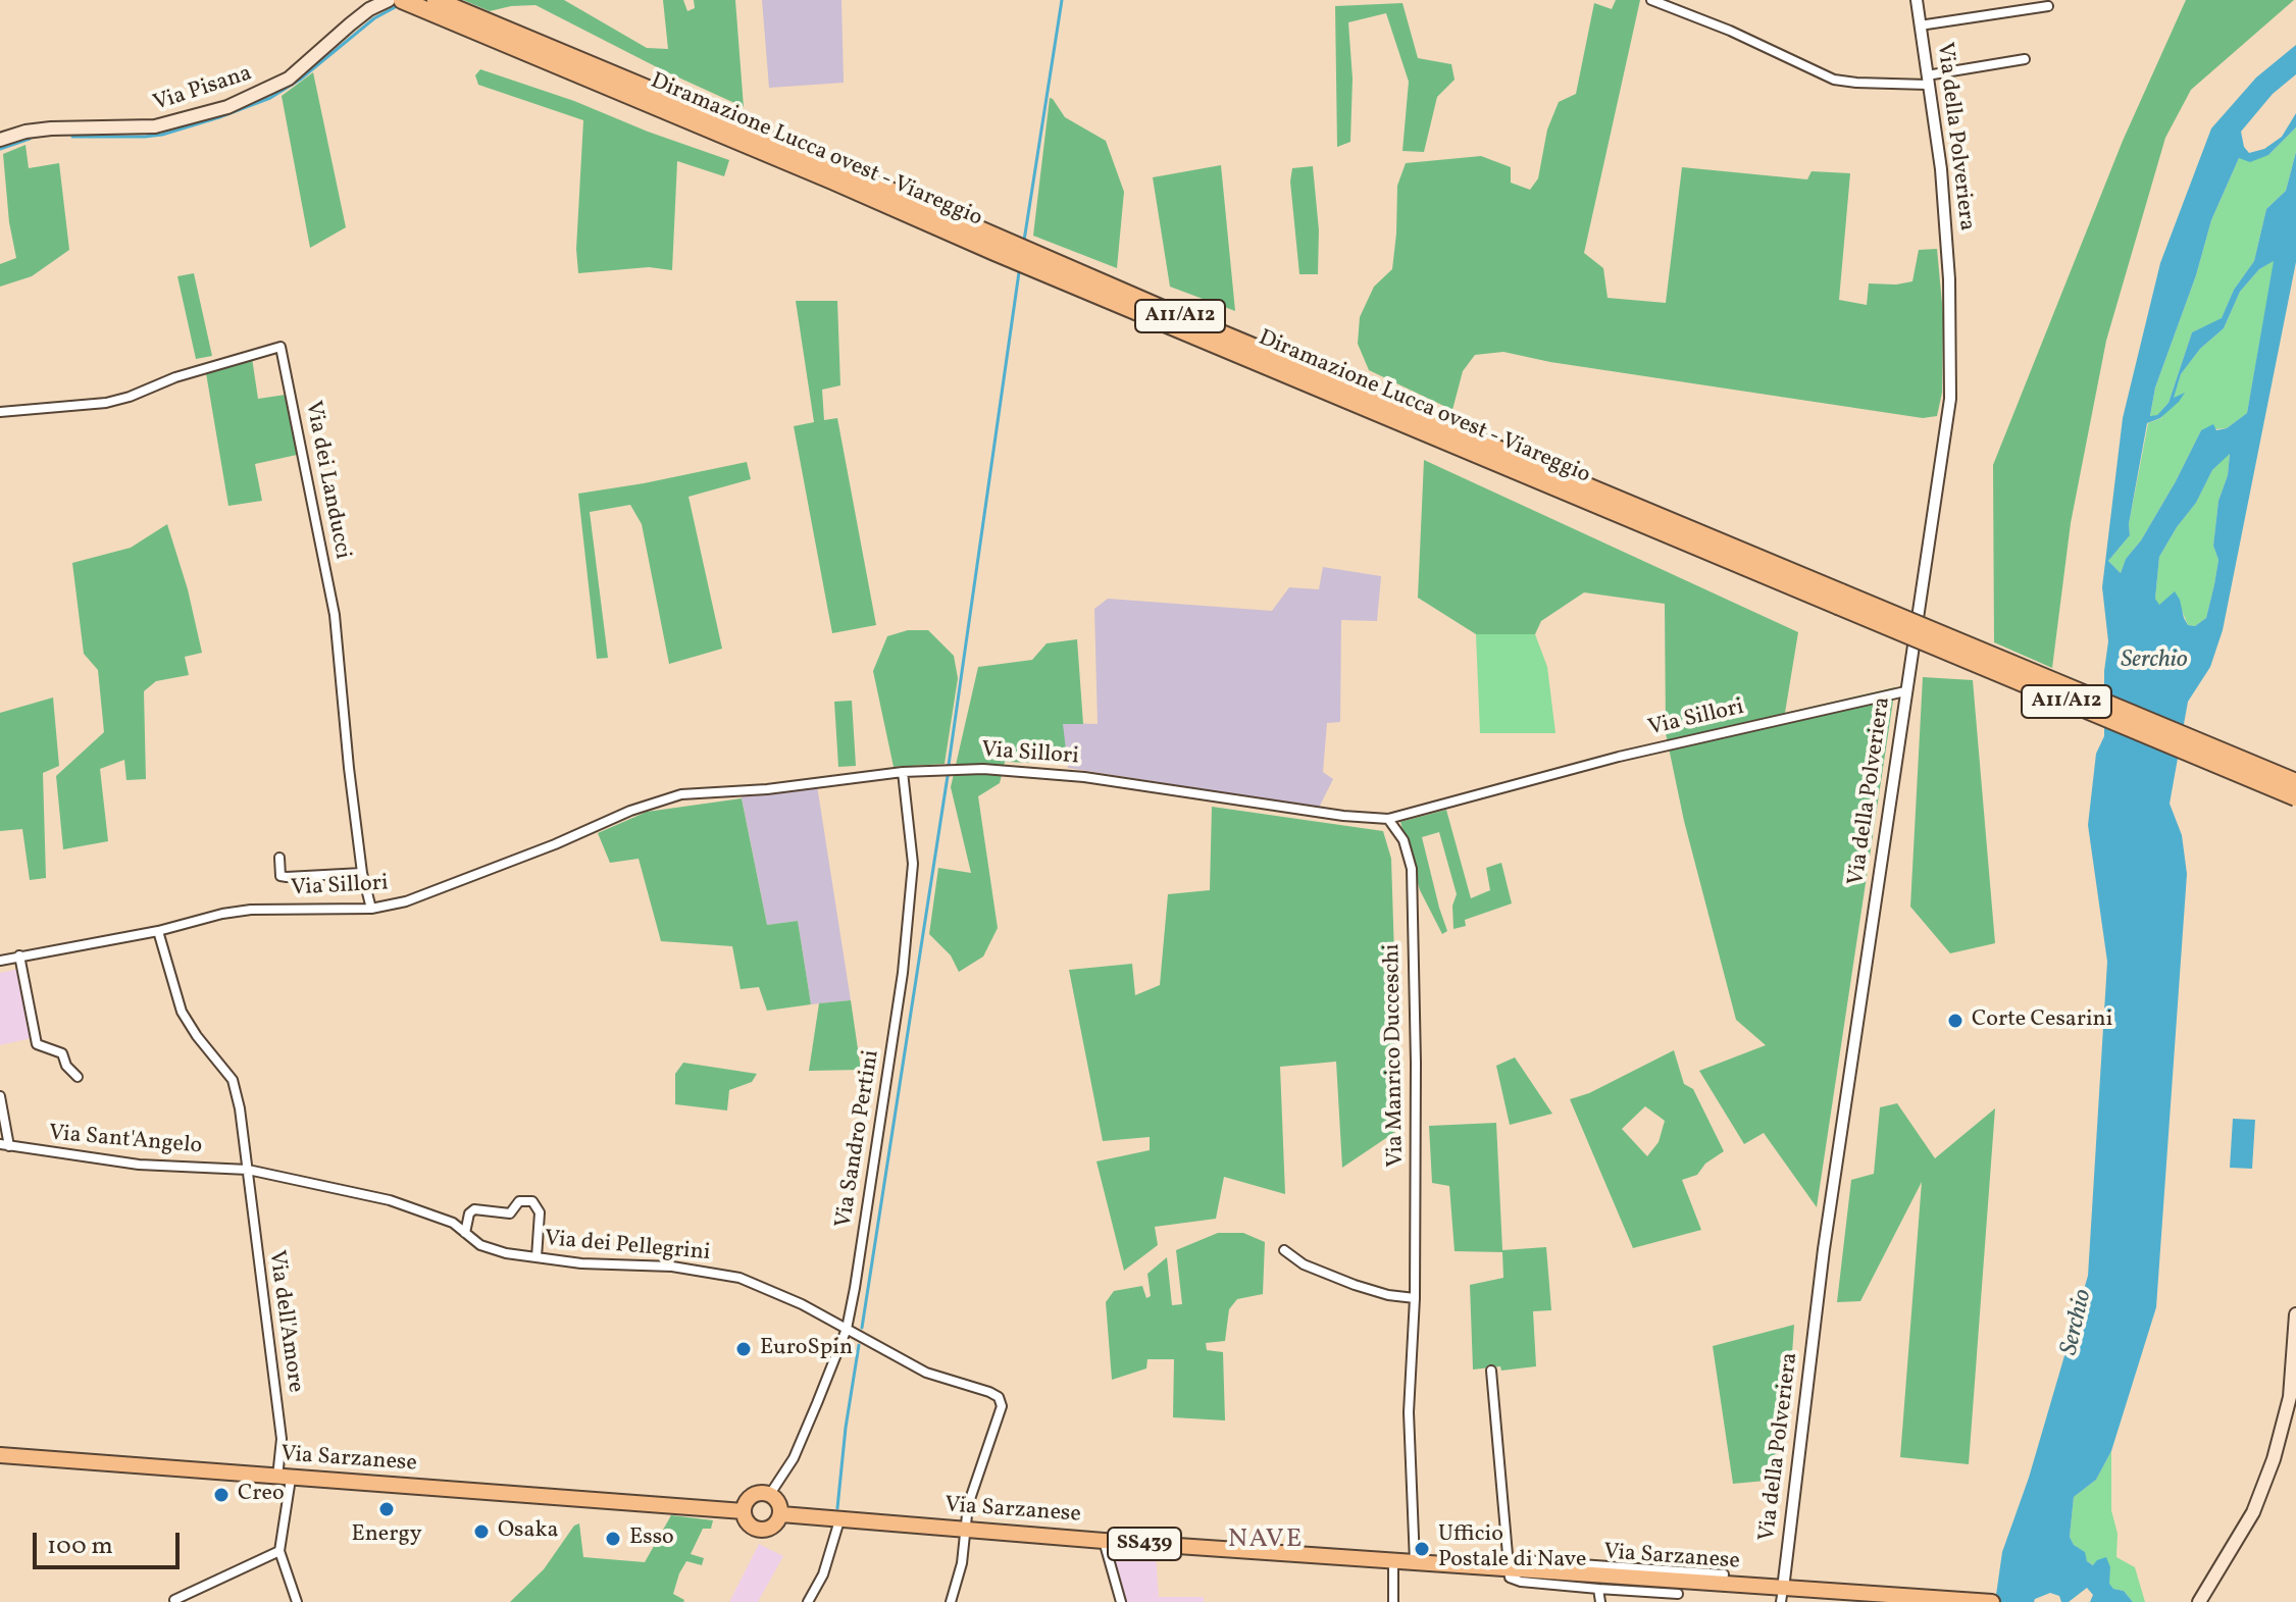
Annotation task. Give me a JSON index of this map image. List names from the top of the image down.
{
  "streets": {
    "highway": ["Diramazione Lucca ovest - Viareggio", "A11/A12"],
    "main road": ["Via Pisana", "Via Sarzanese", "SS439"],
    "street": [
      "Via della Polveriera",
      "Via dei Landucci",
      "Via Sillori",
      "Via Manrico Ducceschi",
      "Via Sandro Pertini",
      "Via Sant'Angelo",
      "Via dei Pellegrini",
      "Via dell'Amore"
    ]
  },
  "crossings": [
    ["Via della Polveriera", "Via Sillori"],
    ["Via della Polveriera", "Via Sarzanese"],
    ["Via dei Landucci", "Via Sillori"],
    ["Via Sillori", "Via Manrico Ducceschi"],
    ["Via Sillori", "Via Sandro Pertini"],
    ["Via Sillori", "Via dell'Amore"],
    ["Via Manrico Ducceschi", "Via Sarzanese"],
    ["Via Sandro Pertini", "Via dei Pellegrini"],
    ["Via Sandro Pertini", "Via Sarzanese"],
    ["Via Sant'Angelo", "Via dei Pellegrini"],
    ["Via Sant'Angelo", "Via dell'Amore"],
    ["Via dei Pellegrini", "Via dell'Amore"],
    ["Via dei Pellegrini", "Via Sarzanese"],
    ["Via dell'Amore", "Via Sarzanese"],
    ["Via Sarzanese", "SS439"]
  ],
  "districts": ["NAVE"],
  "water": ["Serchio"],
  "places": [
    "Corte Cesarini",
    "EuroSpin",
    "Creo",
    "Energy",
    "Osaka",
    "Esso",
    "Ufficio Postale di Nave"
  ],
  "scale_bar": "100 m"
}
